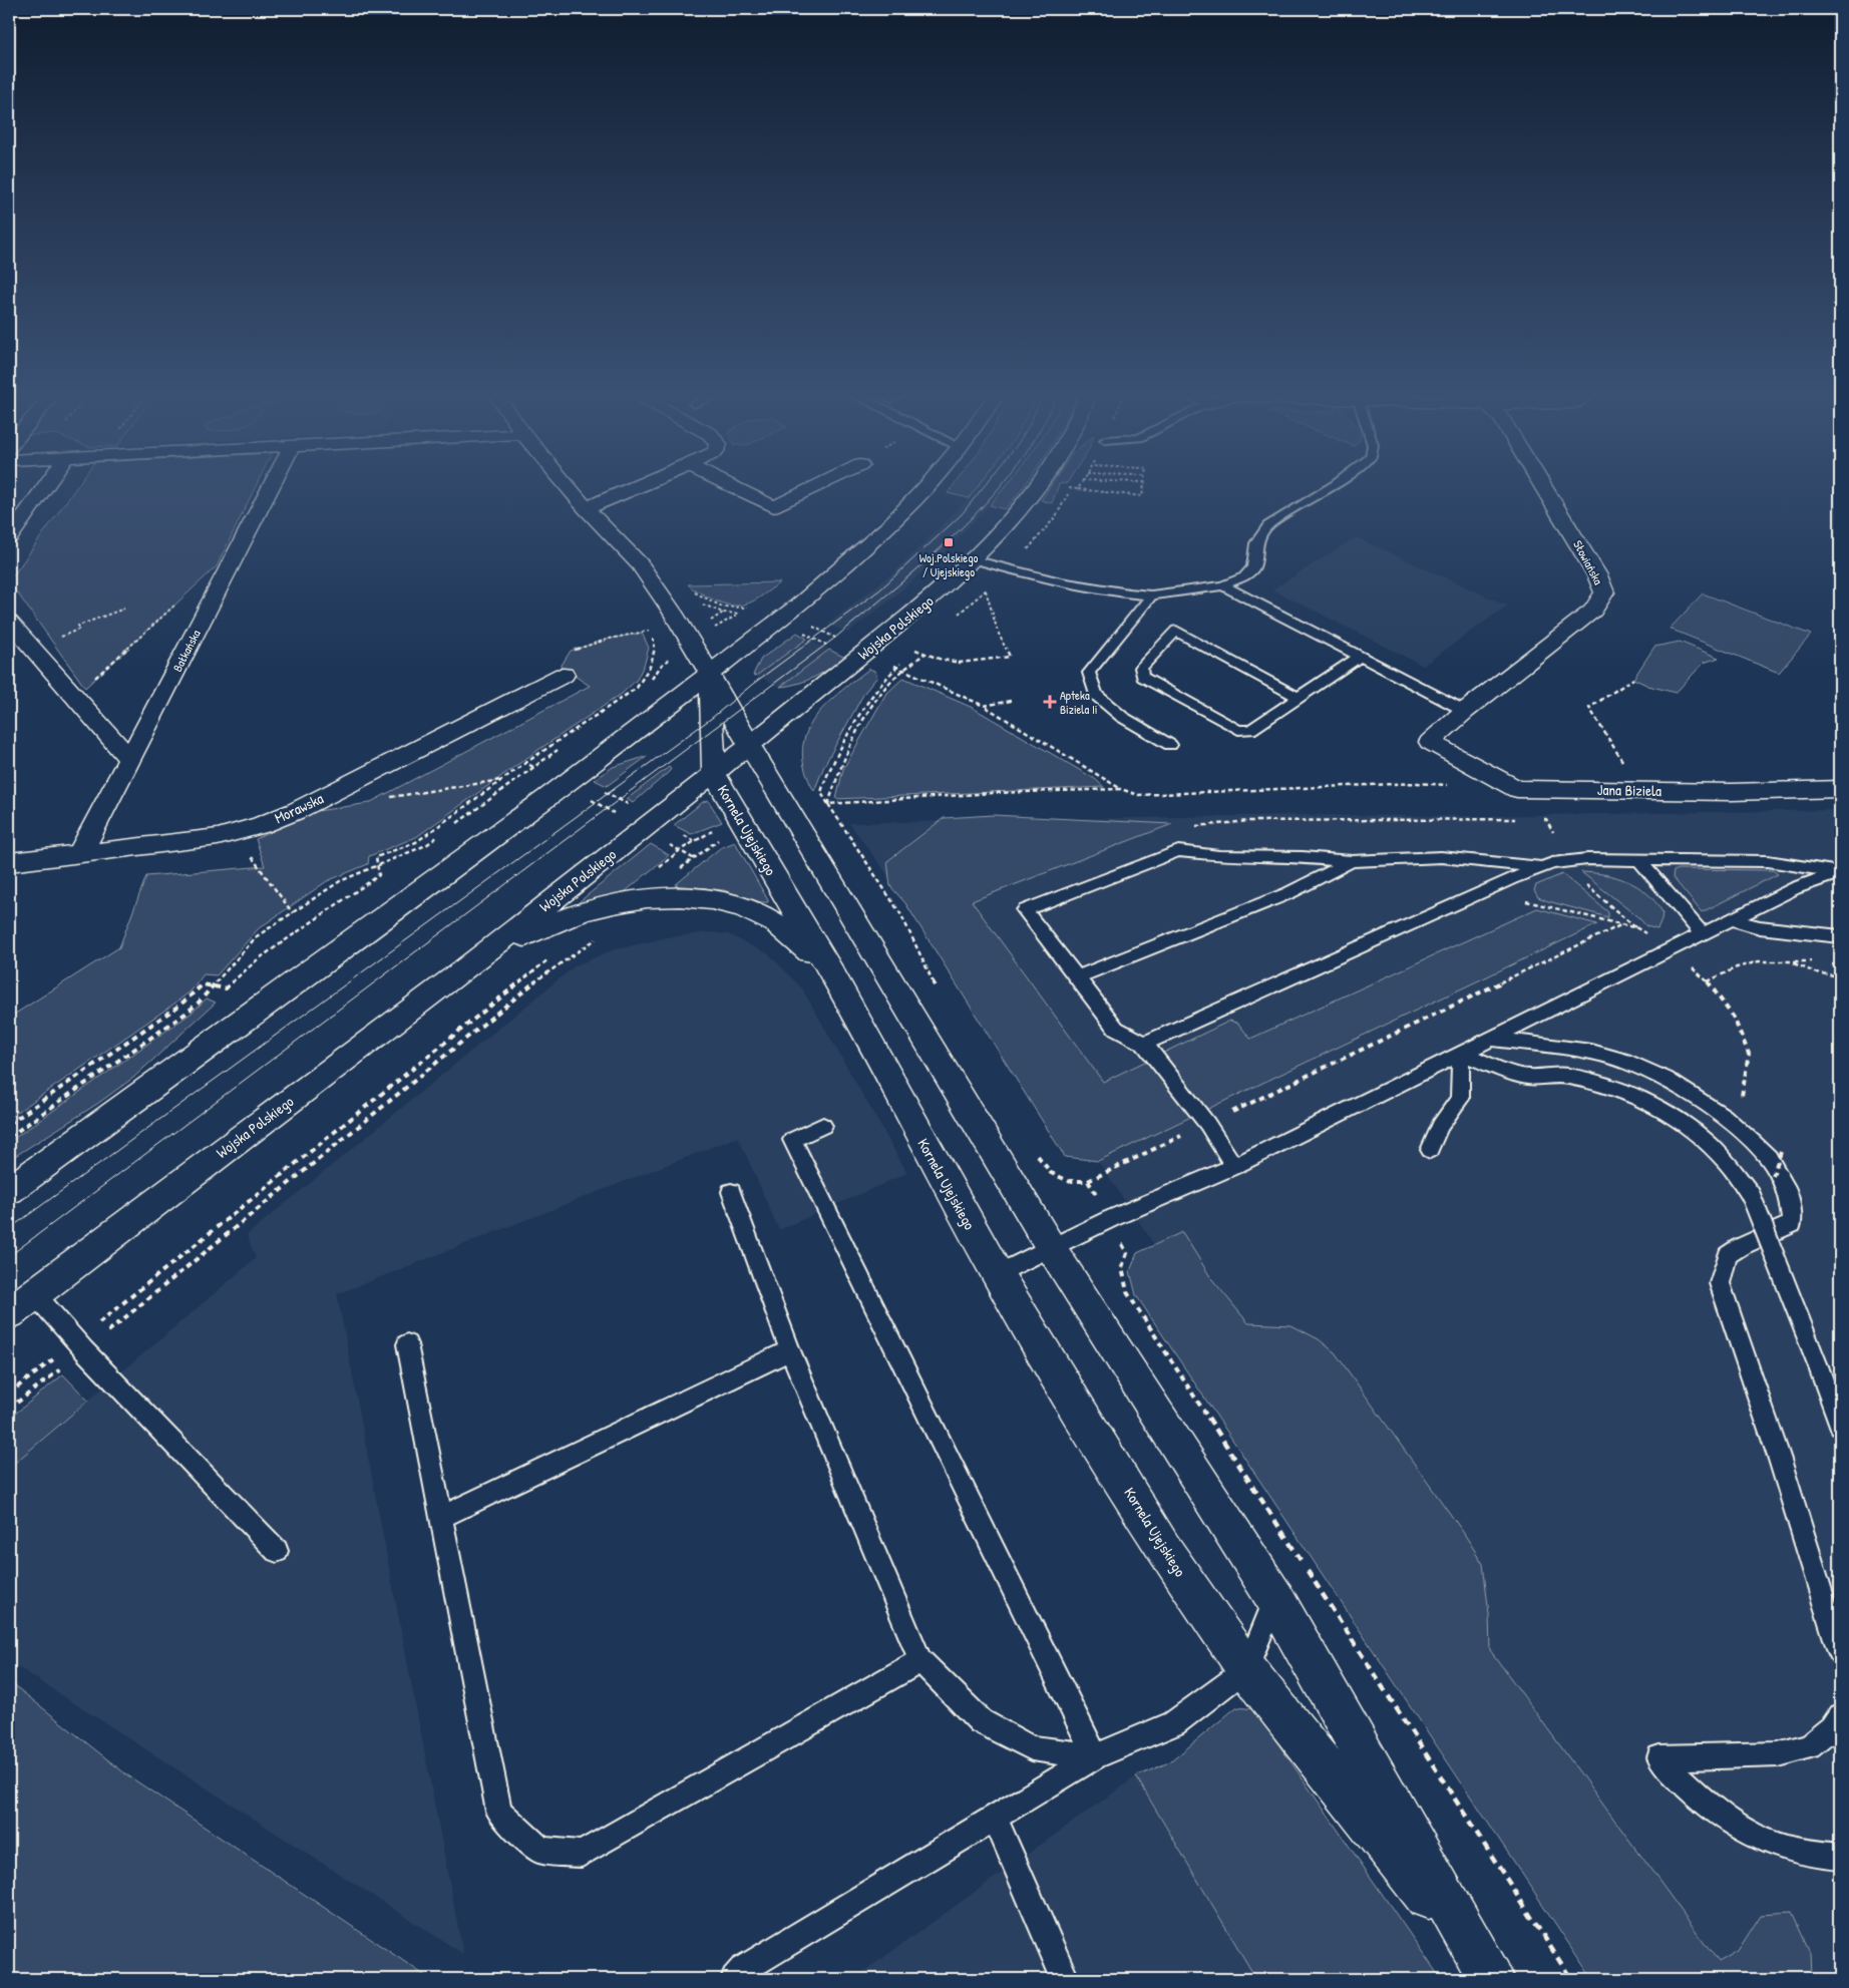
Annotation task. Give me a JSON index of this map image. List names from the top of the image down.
{
  "streets": {
    "street": [
      "Słowiańska",
      "Wojska Polskiego",
      "Bałkańska",
      "Jana Biziela",
      "Morawska",
      "Kornela Ujejskiego"
    ]
  },
  "crossings": [
    ["Słowiańska", "Jana Biziela"],
    ["Wojska Polskiego", "Kornela Ujejskiego"],
    ["Bałkańska", "Morawska"]
  ],
  "places": {
    "transit": ["Woj.Polskiego / Ujejskiego"],
    "health": ["Apteka Biziela Ii"]
  }
}
